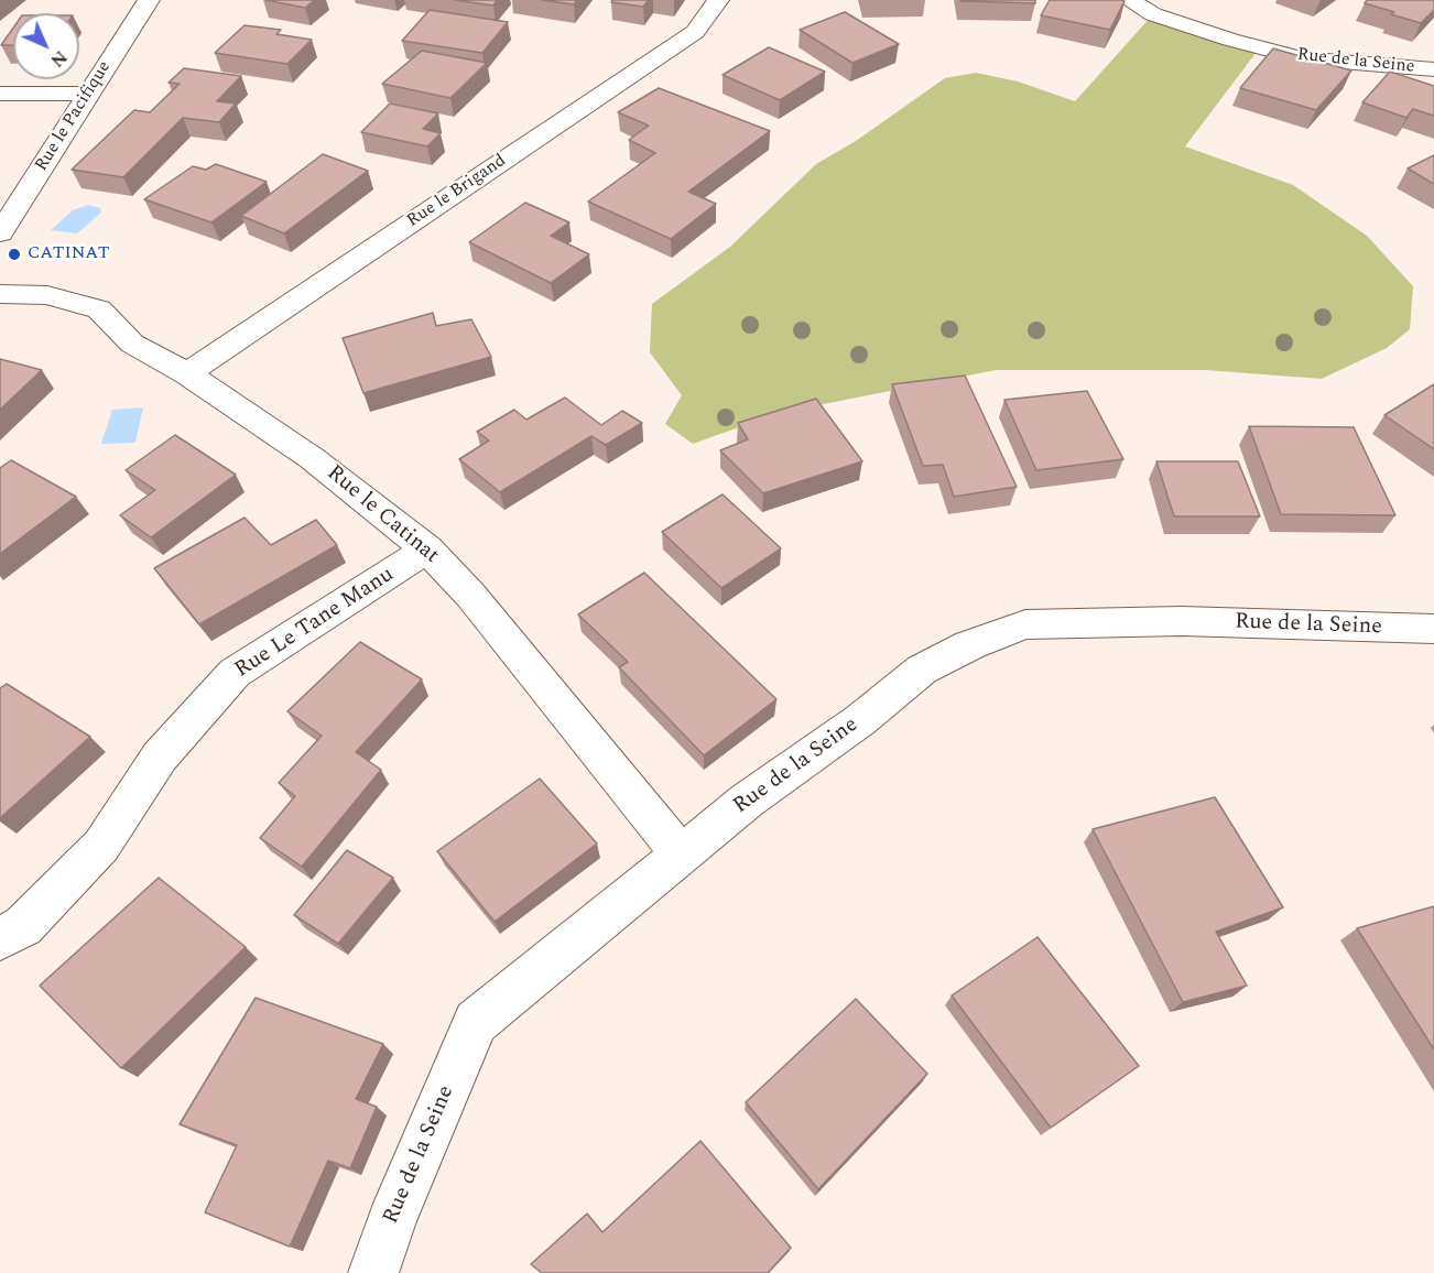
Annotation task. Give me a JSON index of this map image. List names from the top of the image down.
{
  "streets": {
    "street": [
      "Rue de la Seine",
      "Rue le Pacifique",
      "Rue le Brigand",
      "Rue le Catinat",
      "Rue Le Tane Manu"
    ]
  },
  "crossings": [
    ["Rue de la Seine", "Rue le Catinat"],
    ["Rue le Brigand", "Rue le Catinat"],
    ["Rue le Catinat", "Rue Le Tane Manu"]
  ],
  "places": ["CATINAT"],
  "north": "bottom right"
}
